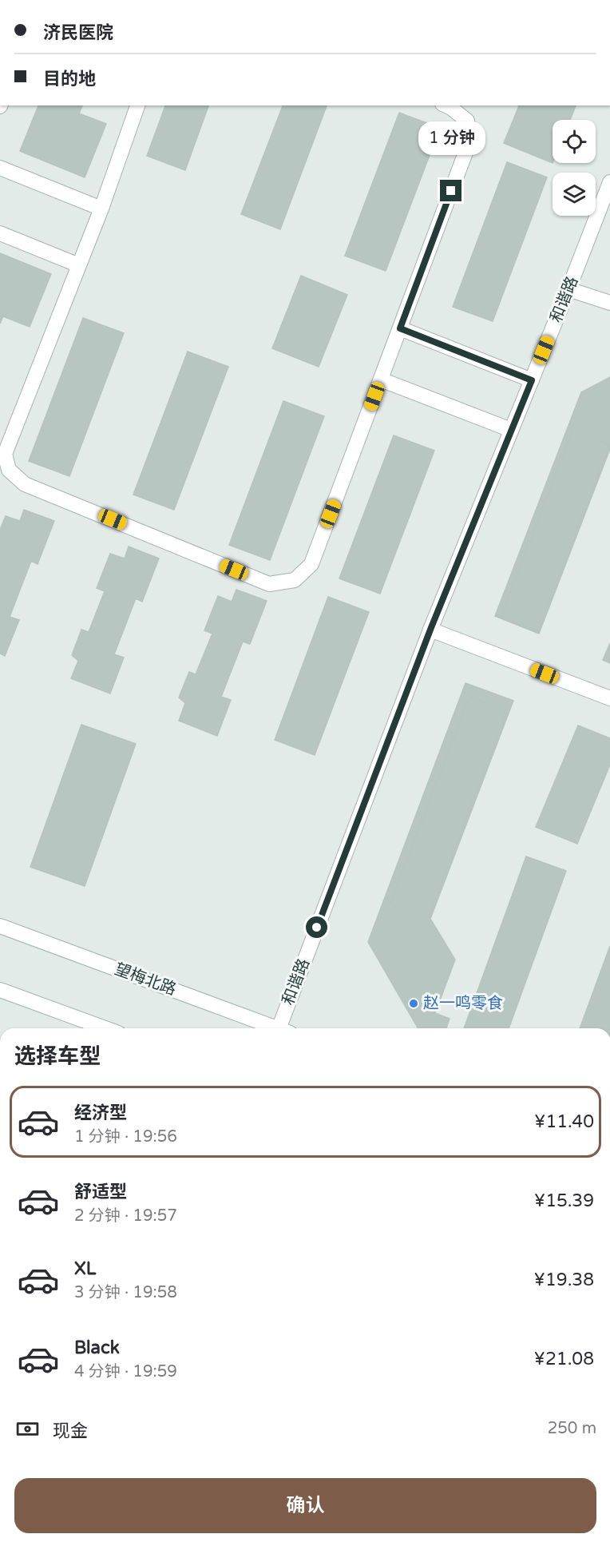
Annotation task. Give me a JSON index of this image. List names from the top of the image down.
{
  "streets": {
    "street": ["和谐路", "望梅北路"]
  },
  "places": ["赵一鸣零食"],
  "page": {
    "banner": ["济民医院", "目的地"],
    "bubble": "1 分钟",
    "heading": "选择车型",
    "list": [
      {
        "name": "经济型",
        "note": "1 分钟 · 19:56",
        "value": "¥11.40"
      },
      {
        "name": "舒适型",
        "note": "2 分钟 · 19:57",
        "value": "¥15.39"
      },
      {
        "name": "XL",
        "note": "3 分钟 · 19:58",
        "value": "¥19.38"
      },
      {
        "name": "Black",
        "note": "4 分钟 · 19:59",
        "value": "¥21.08"
      }
    ],
    "pay": ["现金", "250 m"],
    "buttons": "确认"
  }
}
